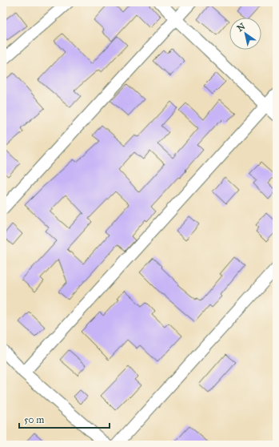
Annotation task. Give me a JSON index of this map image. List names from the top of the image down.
{
  "scale_bar": "50 m",
  "north": "top left"
}
